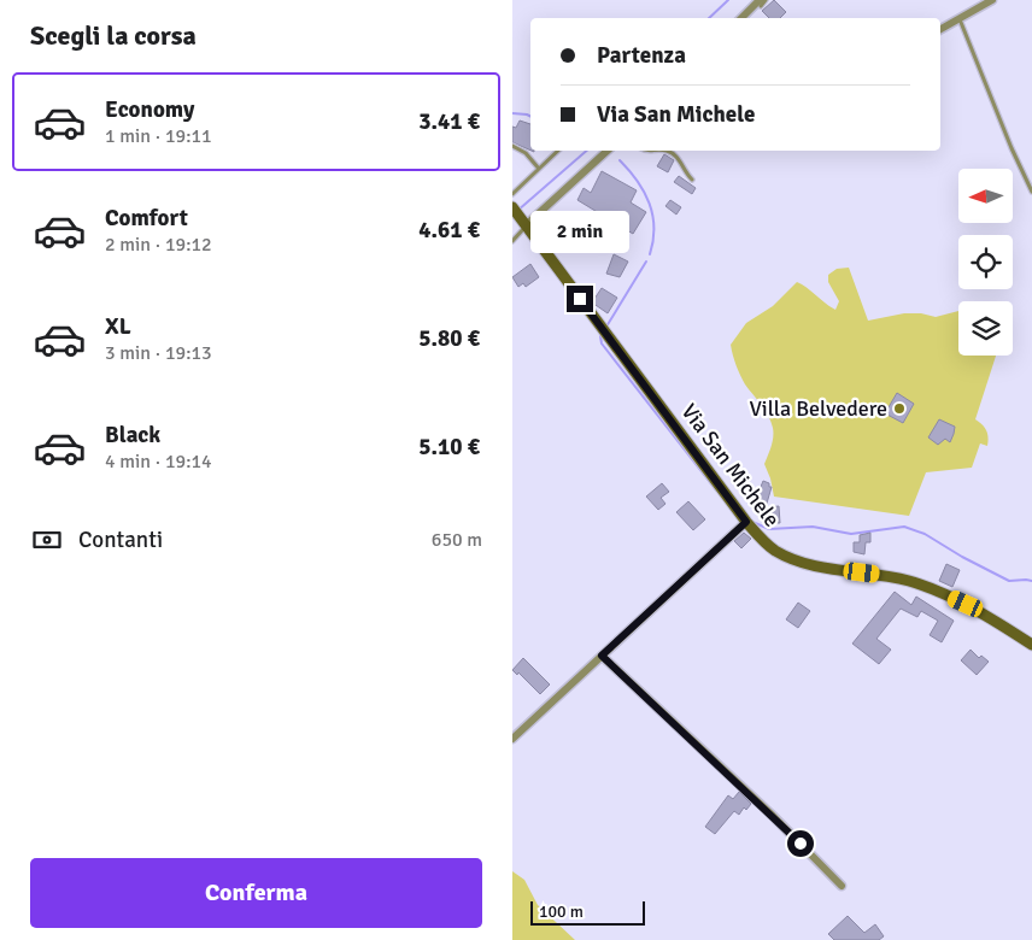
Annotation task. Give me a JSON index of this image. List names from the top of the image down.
{
  "streets": {
    "main road": ["Via San Michele"]
  },
  "places": ["Villa Belvedere"],
  "scale_bar": "100 m",
  "north": "left",
  "page": {
    "heading": "Scegli la corsa",
    "banner": ["Partenza", "Via San Michele"],
    "list": [
      {
        "name": "Economy",
        "note": "1 min · 19:11",
        "value": "3.41 €"
      },
      {
        "name": "Comfort",
        "note": "2 min · 19:12",
        "value": "4.61 €"
      },
      {
        "name": "XL",
        "note": "3 min · 19:13",
        "value": "5.80 €"
      },
      {
        "name": "Black",
        "note": "4 min · 19:14",
        "value": "5.10 €"
      }
    ],
    "bubble": "2 min",
    "pay": ["Contanti", "650 m"],
    "buttons": "Conferma",
    "scale": "100 m"
  }
}
